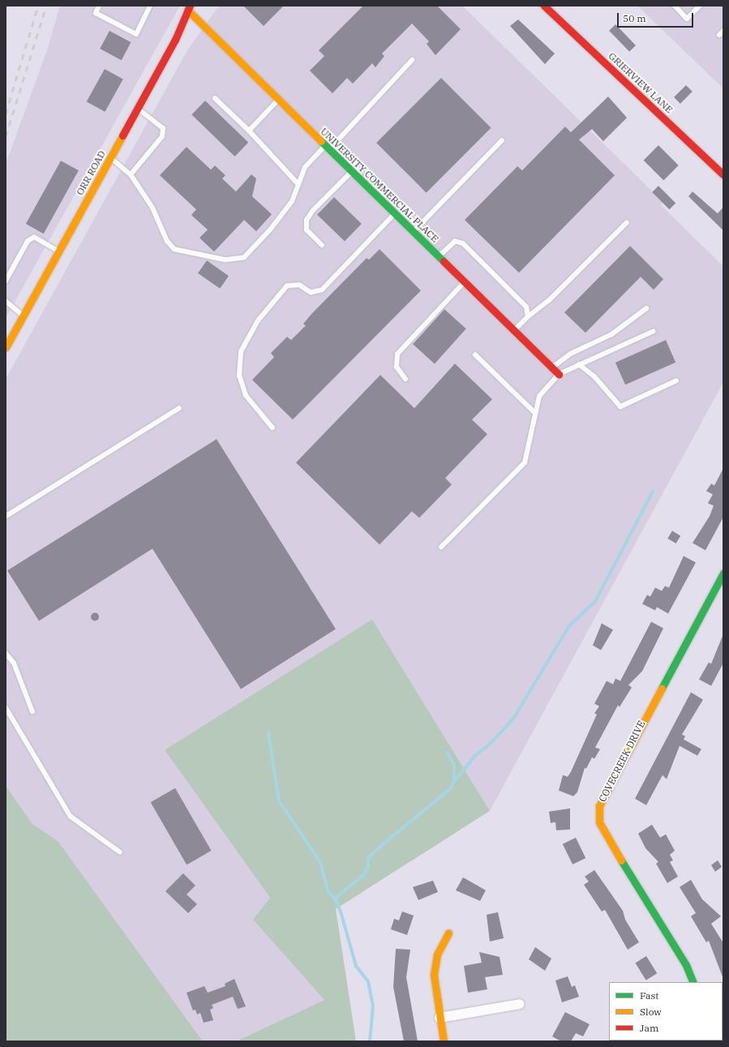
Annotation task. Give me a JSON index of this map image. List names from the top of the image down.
{
  "streets": {
    "street": [
      "GRIERVIEW LANE",
      "ORR ROAD",
      "UNIVERSITY COMMERCIAL PLACE",
      "COVECREEK DRIVE"
    ]
  },
  "crossings": [
    ["ORR ROAD", "UNIVERSITY COMMERCIAL PLACE"]
  ],
  "legend": ["Fast", "Slow", "Jam"],
  "scale_bar": "50 m"
}
